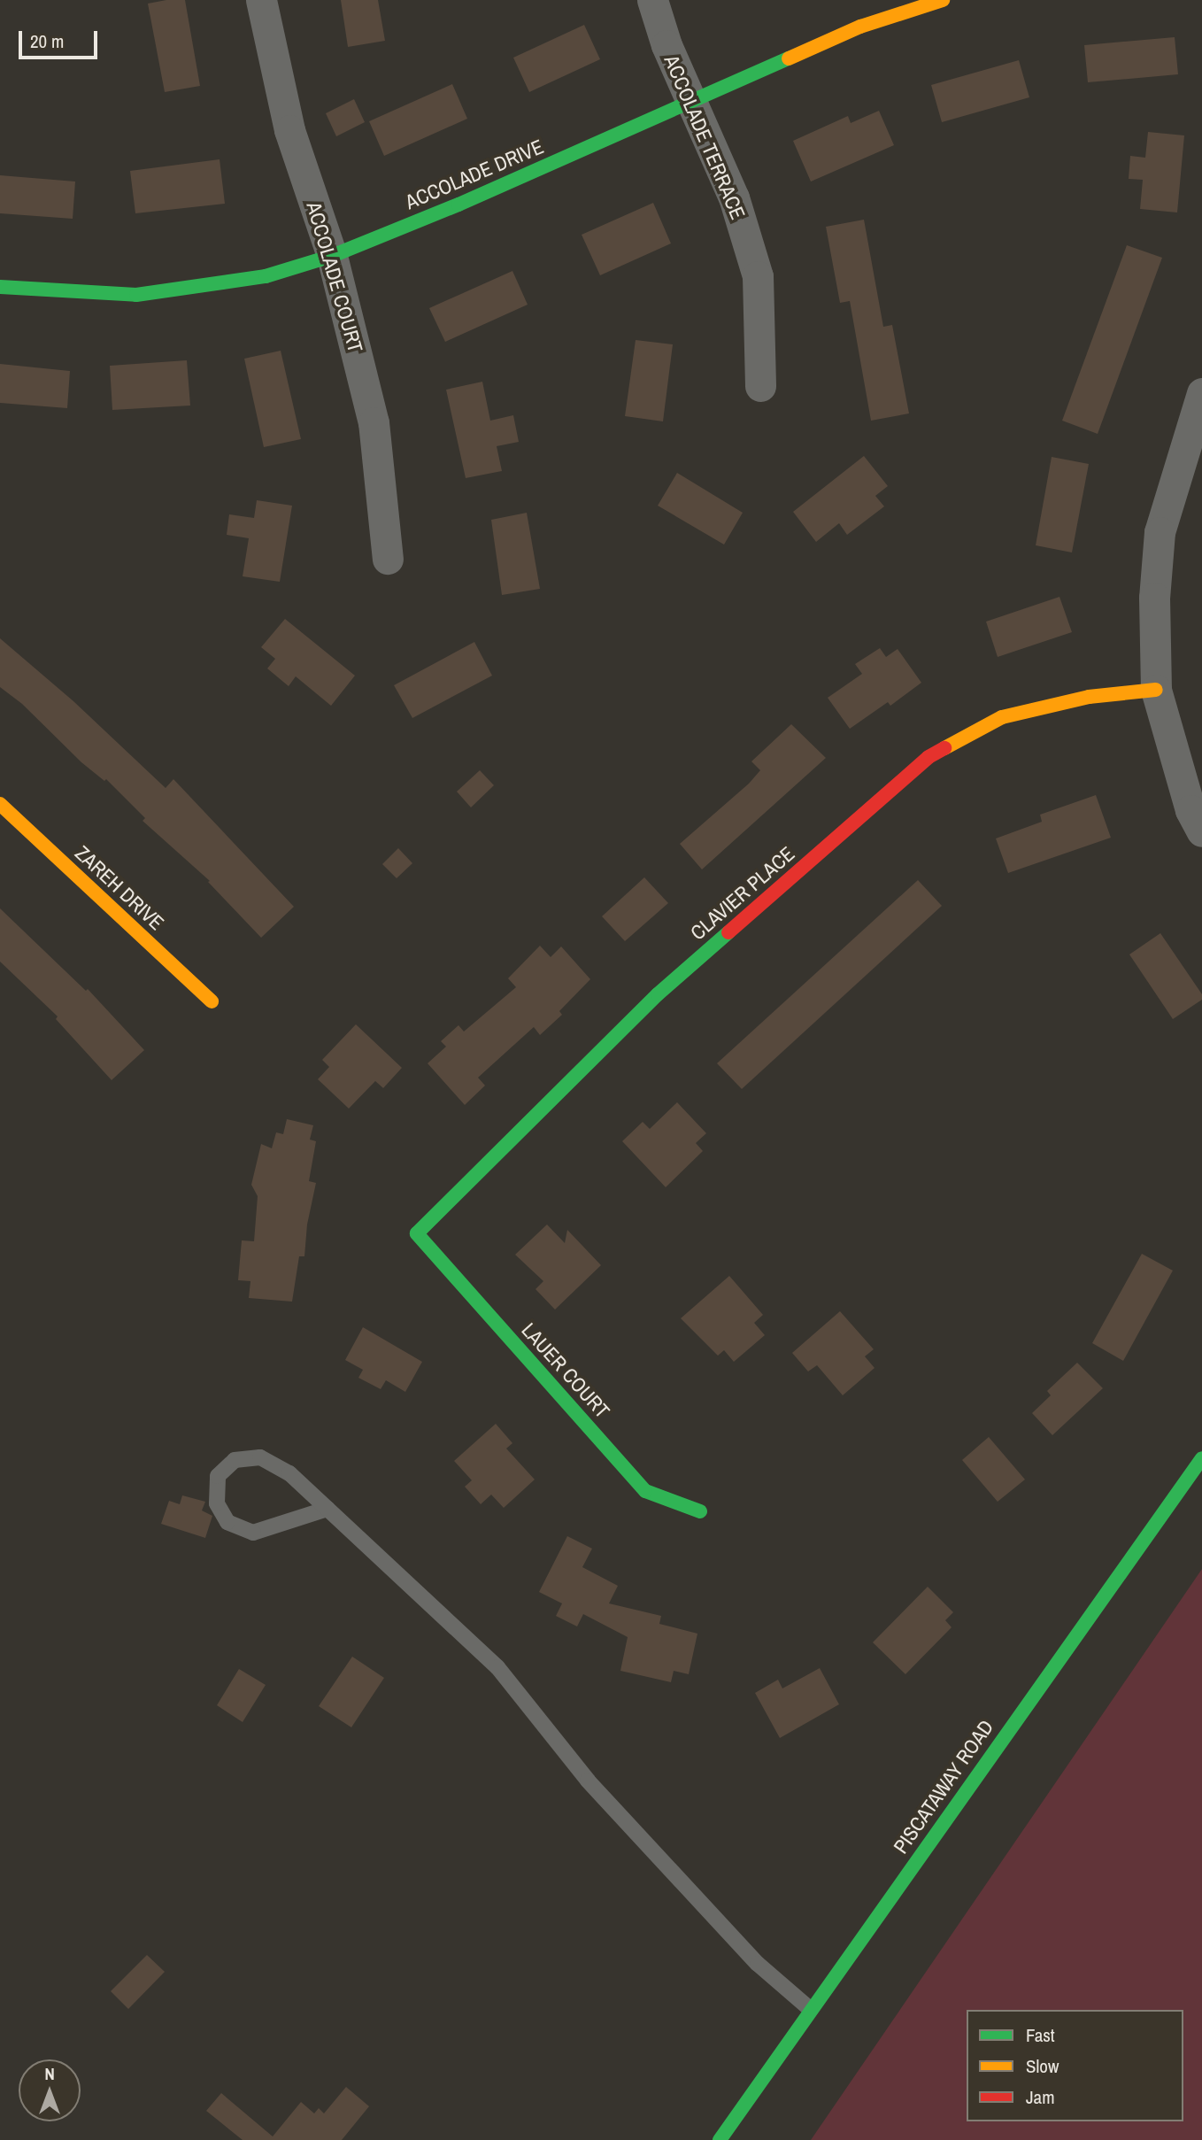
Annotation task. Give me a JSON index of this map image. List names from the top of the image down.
{
  "streets": {
    "street": [
      "ACCOLADE TERRACE",
      "ACCOLADE DRIVE",
      "ACCOLADE COURT",
      "ZAREH DRIVE",
      "CLAVIER PLACE",
      "LAUER COURT",
      "PISCATAWAY ROAD"
    ]
  },
  "crossings": [
    ["ACCOLADE TERRACE", "ACCOLADE DRIVE"],
    ["ACCOLADE DRIVE", "ACCOLADE COURT"],
    ["CLAVIER PLACE", "LAUER COURT"]
  ],
  "legend": ["Fast", "Slow", "Jam"],
  "scale_bar": "20 m",
  "north": "top"
}
